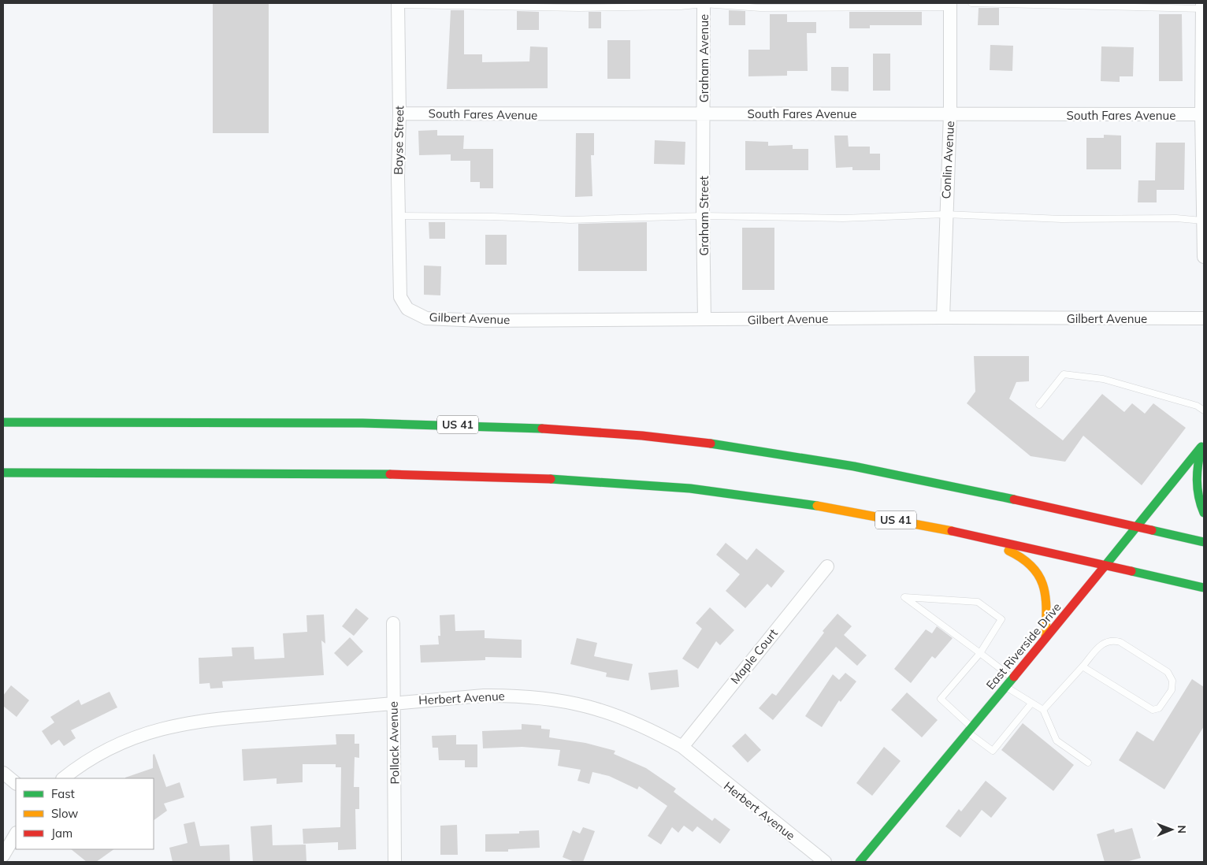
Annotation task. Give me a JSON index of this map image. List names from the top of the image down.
{
  "streets": {
    "main road": ["US 41", "East Riverside Drive"],
    "street": [
      "Graham Avenue",
      "South Fares Avenue",
      "Bayse Street",
      "Conlin Avenue",
      "Graham Street",
      "Gilbert Avenue",
      "Maple Court",
      "Herbert Avenue",
      "Pollack Avenue"
    ]
  },
  "crossings": [
    ["Graham Avenue", "South Fares Avenue"],
    ["Graham Avenue", "Graham Street"],
    ["South Fares Avenue", "Bayse Street"],
    ["South Fares Avenue", "Conlin Avenue"],
    ["South Fares Avenue", "Graham Street"],
    ["Bayse Street", "Gilbert Avenue"],
    ["Conlin Avenue", "Gilbert Avenue"],
    ["Graham Street", "Gilbert Avenue"],
    ["US 41", "East Riverside Drive"],
    ["Maple Court", "Herbert Avenue"],
    ["Herbert Avenue", "Pollack Avenue"]
  ],
  "legend": ["Fast", "Slow", "Jam"],
  "north": "right"
}
